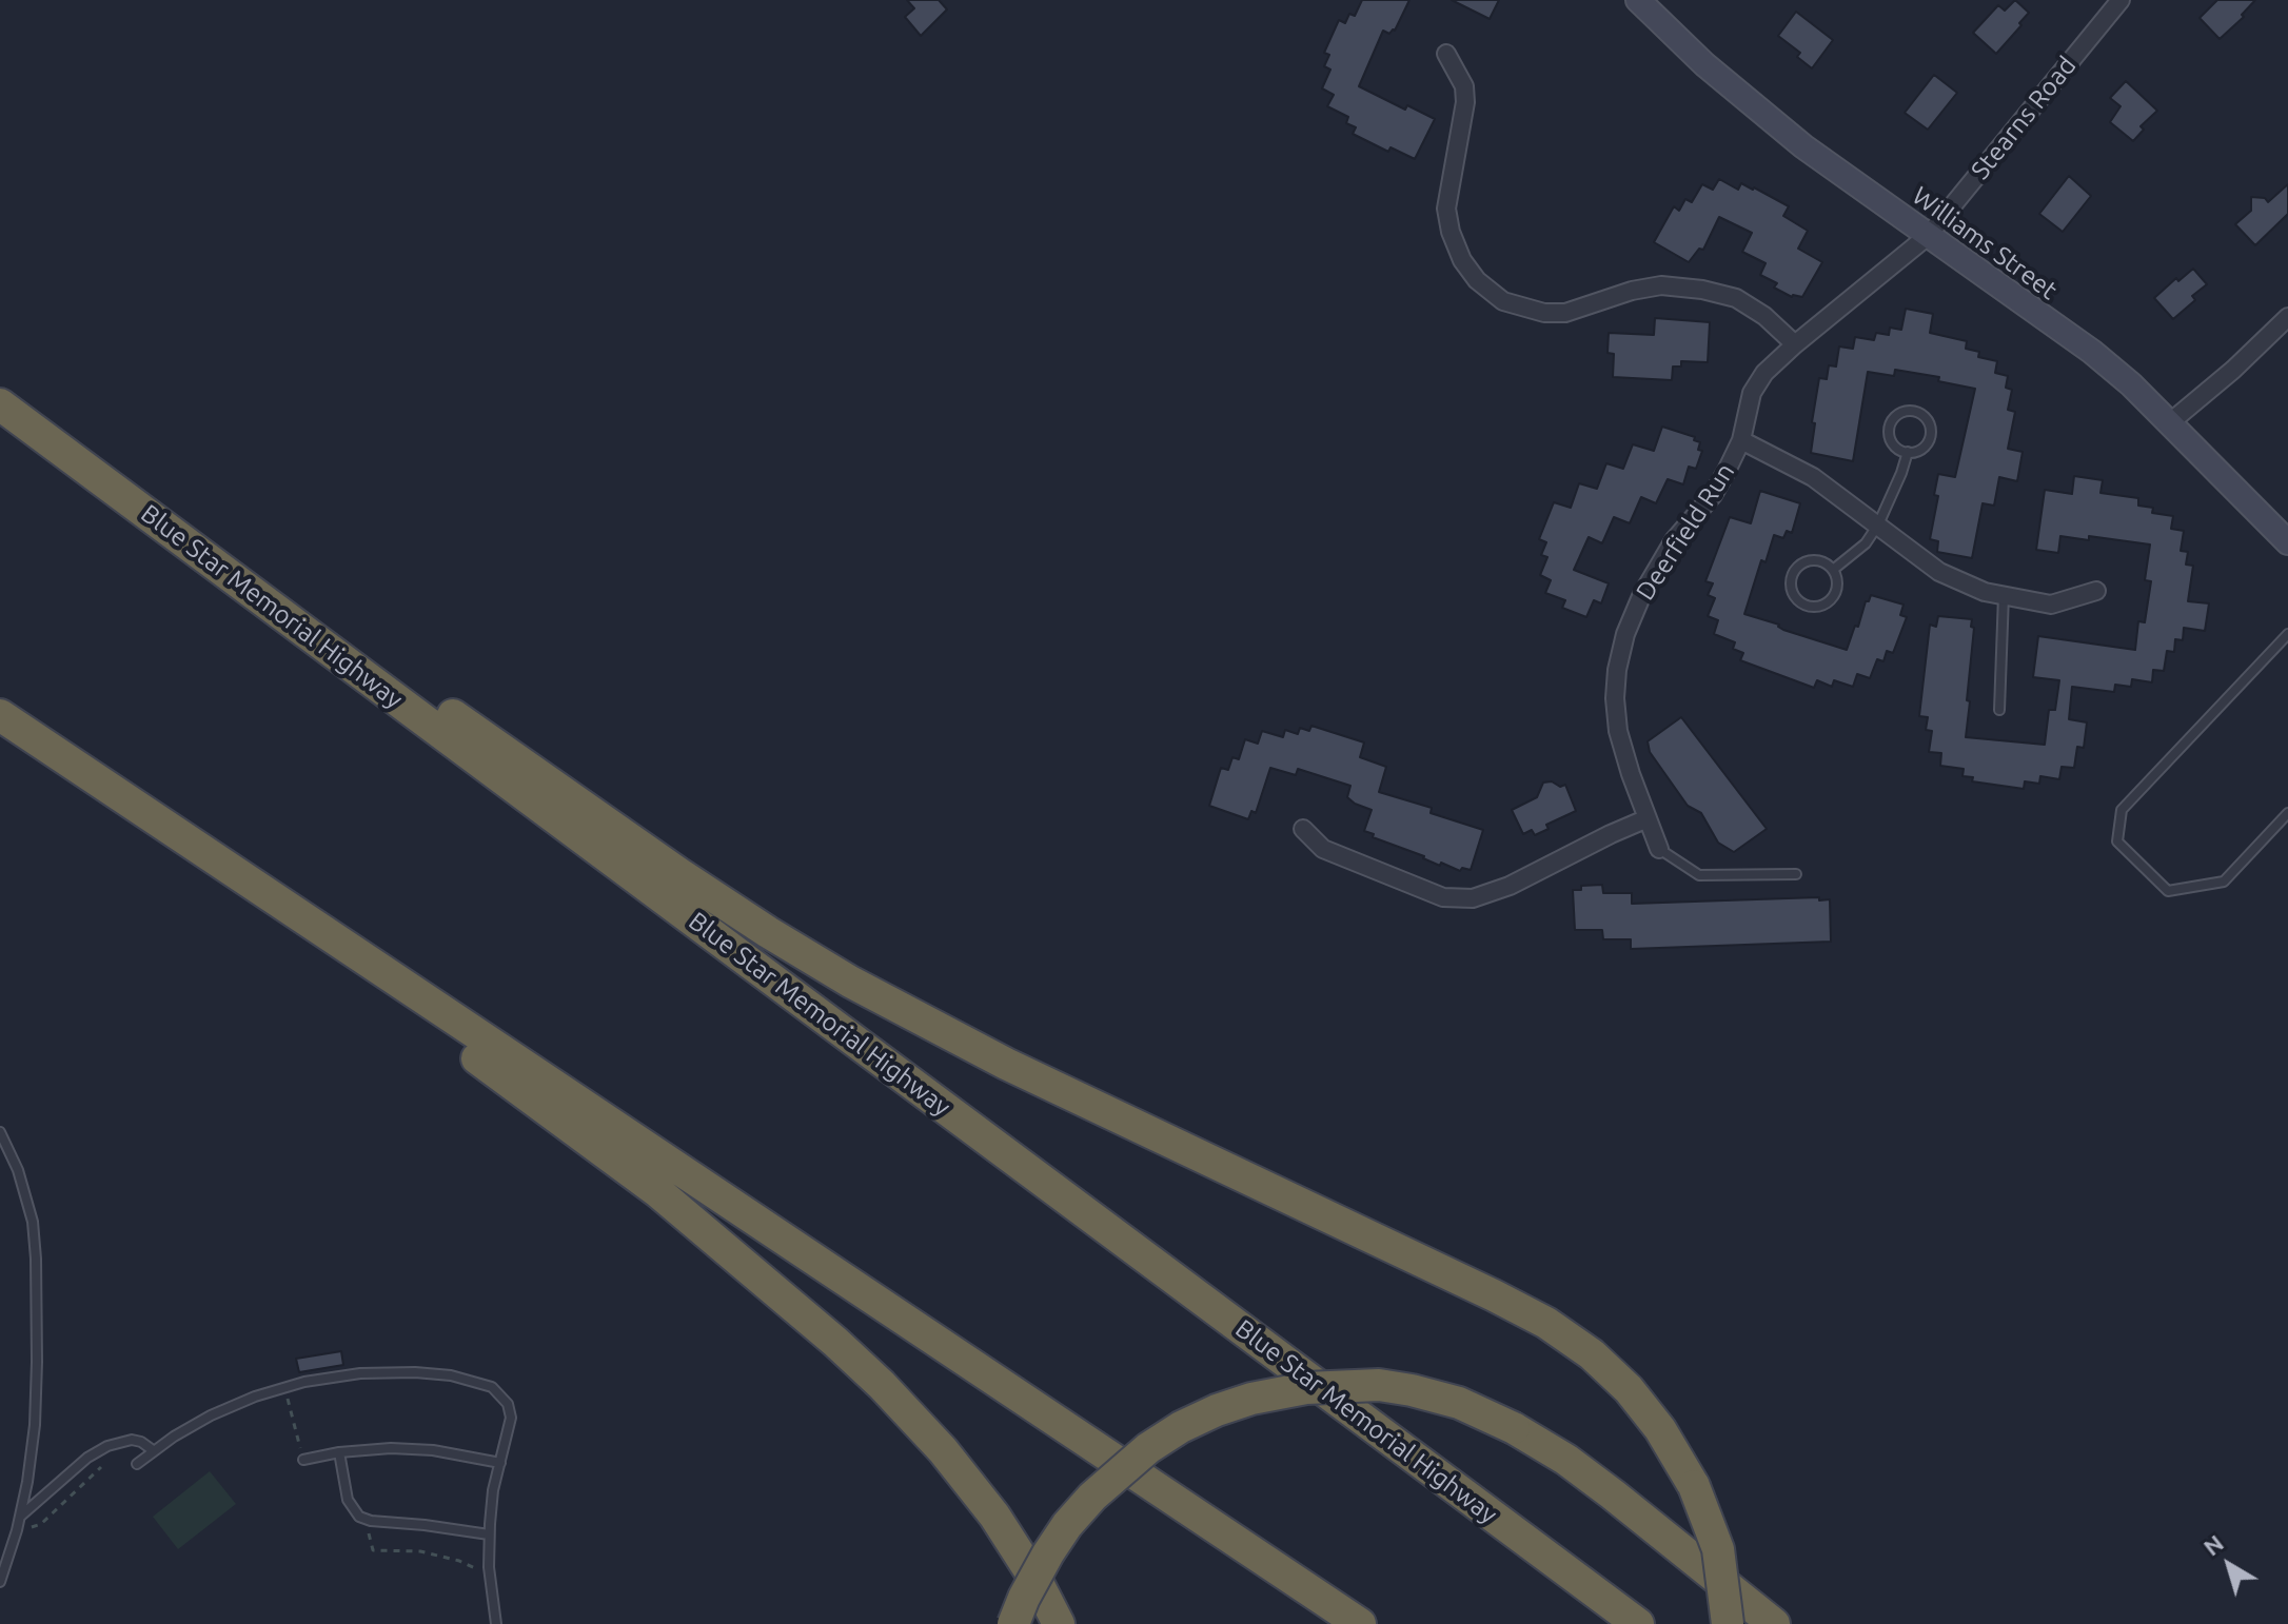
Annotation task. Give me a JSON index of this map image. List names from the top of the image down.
{
  "streets": {
    "highway": ["Blue Star Memorial Highway"],
    "street": ["Stearns Road", "Williams Street", "Deerfield Run"]
  },
  "crossings": [
    ["Stearns Road", "Williams Street"],
    ["Stearns Road", "Deerfield Run"],
    ["Williams Street", "Deerfield Run"]
  ],
  "north": "top left"
}
